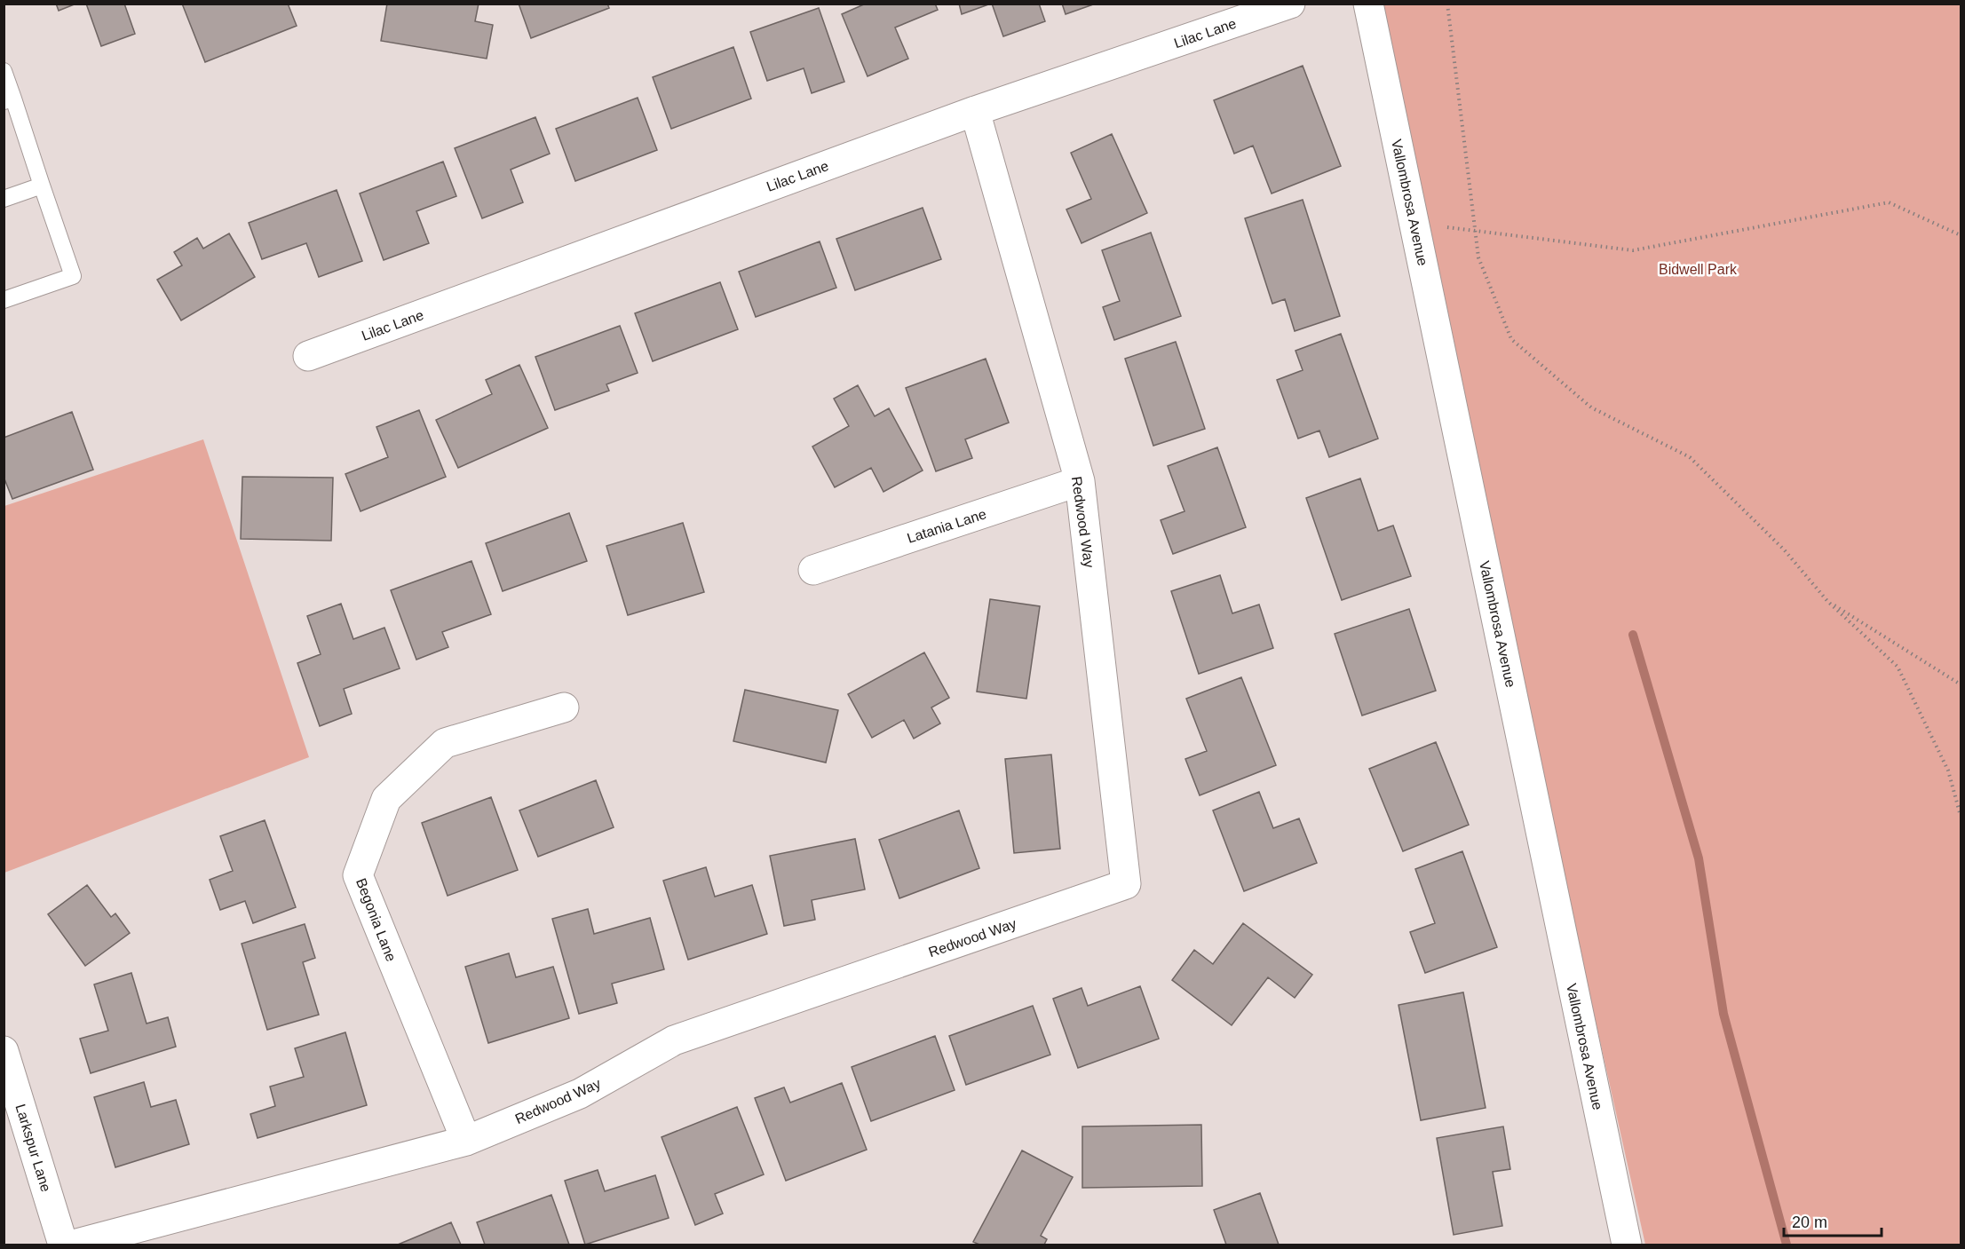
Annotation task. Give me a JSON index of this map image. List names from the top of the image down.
{
  "streets": {
    "street": [
      "Lilac Lane",
      "Vallombrosa Avenue",
      "Redwood Way",
      "Latania Lane",
      "Begonia Lane",
      "Larkspur Lane"
    ]
  },
  "crossings": [
    ["Lilac Lane", "Redwood Way"],
    ["Redwood Way", "Latania Lane"],
    ["Redwood Way", "Begonia Lane"]
  ],
  "parks": ["Bidwell Park"],
  "scale_bar": "20 m"
}
